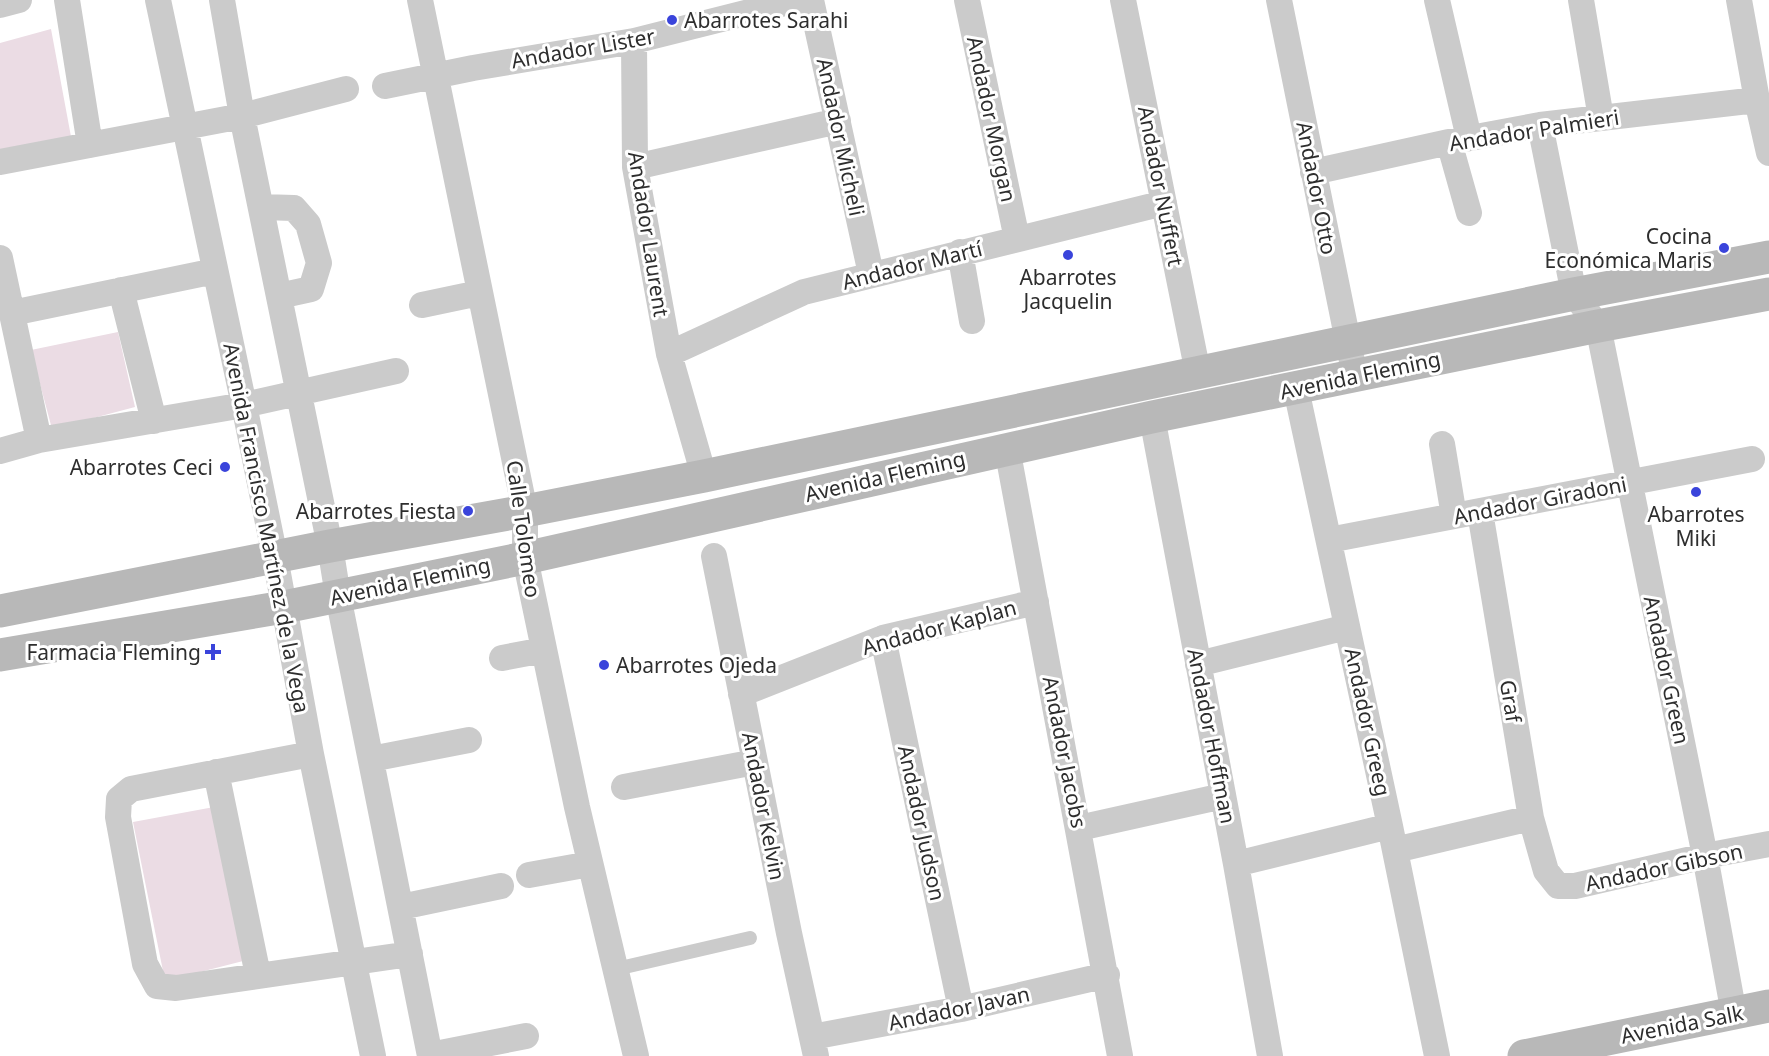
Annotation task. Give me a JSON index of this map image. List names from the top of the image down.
{
  "streets": {
    "street": [
      "Andador Lister",
      "Andador Morgan",
      "Andador Palmieri",
      "Andador Micheli",
      "Andador Nuffert",
      "Andador Otto",
      "Andador Laurent",
      "Andador Martí",
      "Avenida Fleming",
      "Andador Giradoni",
      "Avenida Francisco Martínez de la Vega",
      "Calle Tolomeo",
      "Andador Kaplan",
      "Andador Green",
      "Graf",
      "Andador Greeg",
      "Andador Hoffman",
      "Andador Jacobs",
      "Andador Kelvin",
      "Andador Judson",
      "Andador Gibson",
      "Andador Javan",
      "Avenida Salk"
    ]
  },
  "crossings": [
    ["Andador Lister", "Andador Laurent"],
    ["Andador Lister", "Calle Tolomeo"],
    ["Andador Morgan", "Andador Martí"],
    ["Andador Palmieri", "Andador Otto"],
    ["Andador Micheli", "Andador Martí"],
    ["Andador Nuffert", "Andador Martí"],
    ["Andador Nuffert", "Avenida Fleming"],
    ["Andador Otto", "Avenida Fleming"],
    ["Andador Laurent", "Andador Martí"],
    ["Andador Laurent", "Avenida Fleming"],
    ["Avenida Fleming", "Avenida Francisco Martínez de la Vega"],
    ["Avenida Fleming", "Calle Tolomeo"],
    ["Avenida Fleming", "Andador Green"],
    ["Avenida Fleming", "Andador Greeg"],
    ["Avenida Fleming", "Andador Hoffman"],
    ["Avenida Fleming", "Andador Jacobs"],
    ["Andador Giradoni", "Andador Green"],
    ["Andador Giradoni", "Graf"],
    ["Andador Giradoni", "Andador Greeg"],
    ["Andador Kaplan", "Andador Jacobs"],
    ["Andador Kaplan", "Andador Kelvin"],
    ["Andador Kaplan", "Andador Judson"],
    ["Andador Green", "Andador Gibson"],
    ["Andador Green", "Avenida Salk"],
    ["Graf", "Andador Gibson"],
    ["Andador Jacobs", "Andador Javan"],
    ["Andador Kelvin", "Andador Javan"],
    ["Andador Judson", "Andador Javan"]
  ],
  "places": {
    "other": [
      "Abarrotes Sarahi",
      "Cocina Económica Maris",
      "Abarrotes Jacquelin",
      "Abarrotes Ceci",
      "Abarrotes Miki",
      "Abarrotes Fiesta",
      "Abarrotes Ojeda"
    ],
    "health": ["Farmacia Fleming"]
  }
}
